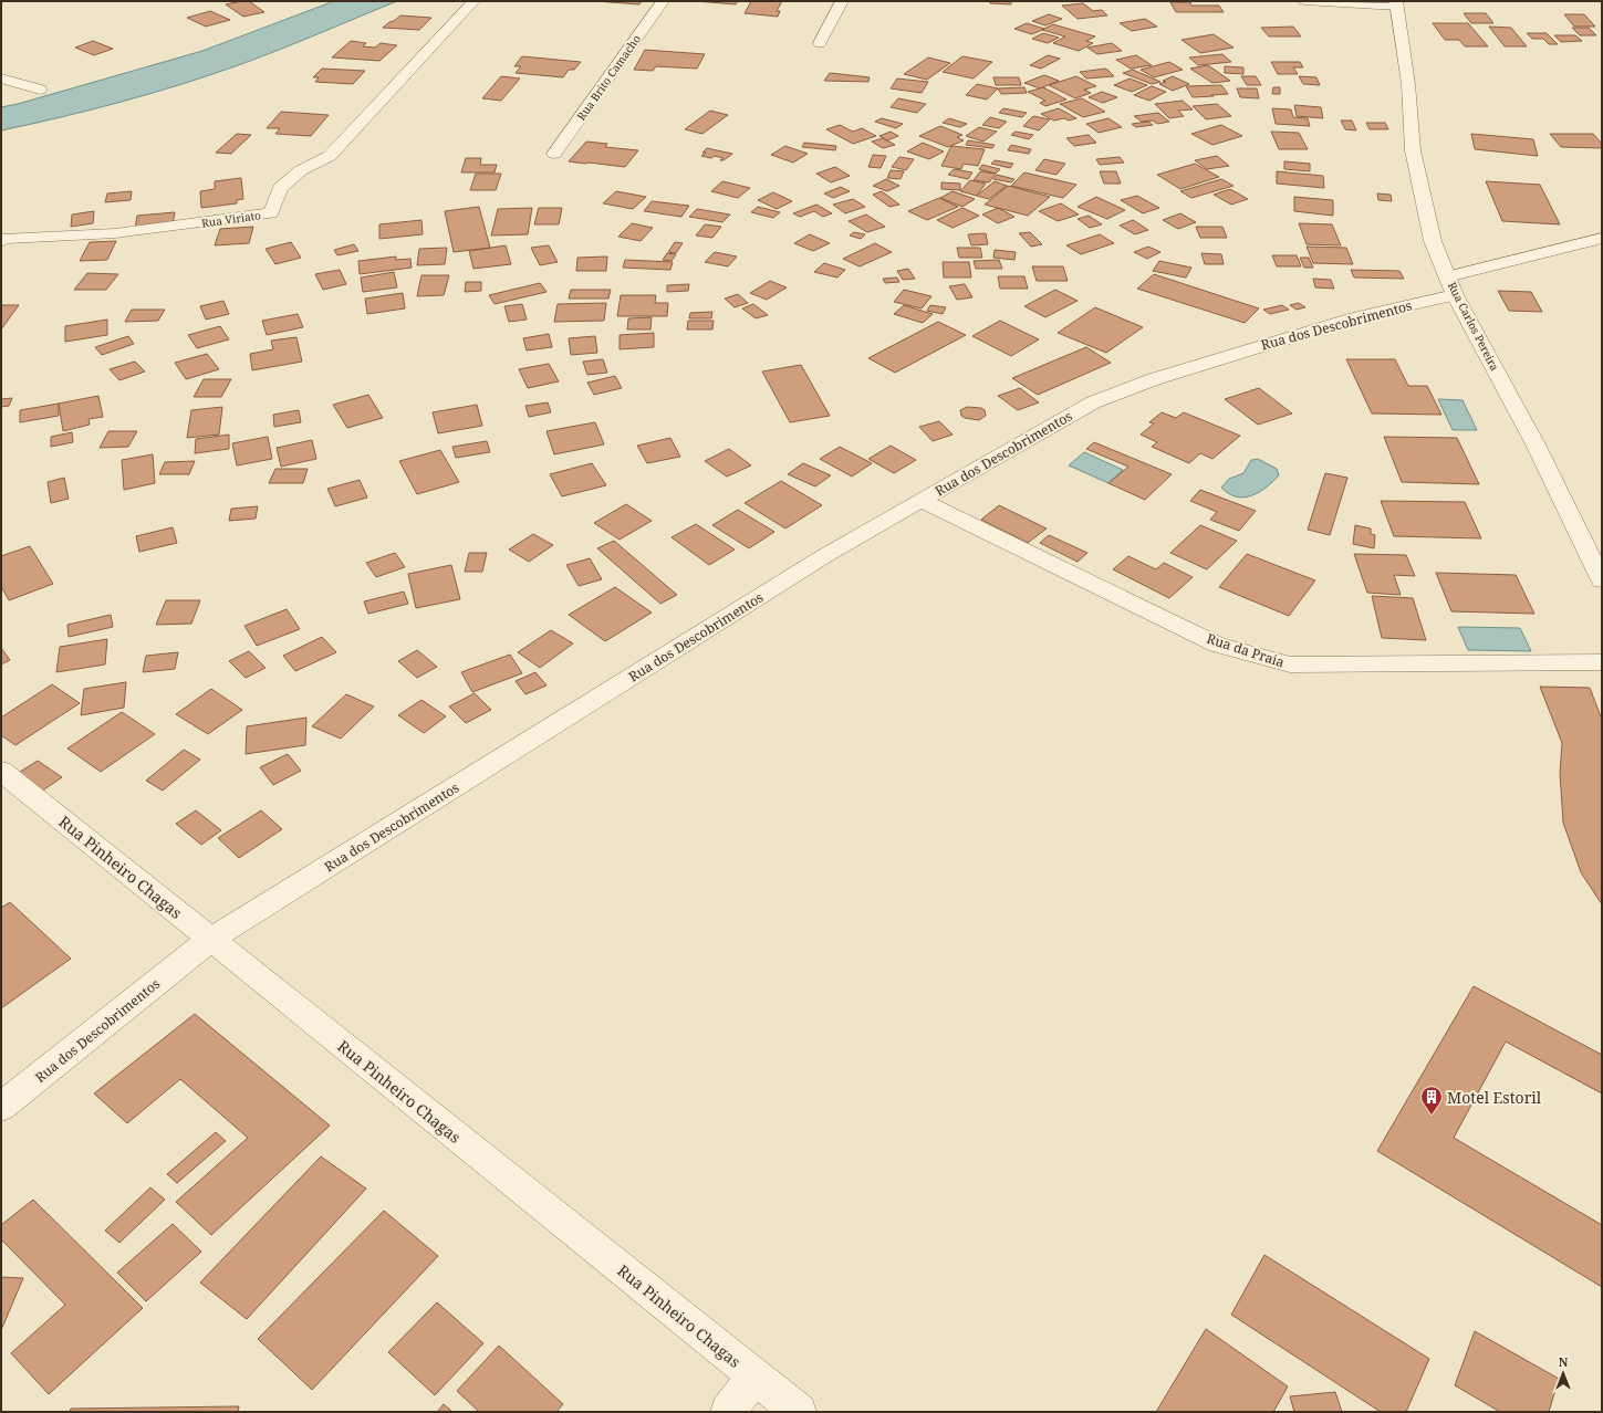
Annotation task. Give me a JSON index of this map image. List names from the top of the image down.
{
  "streets": {
    "street": [
      "Rua Brito Camacho",
      "Rua Viriato",
      "Rua dos Descobrimentos",
      "Rua Carlos Pereira",
      "Rua da Praia",
      "Rua Pinheiro Chagas"
    ]
  },
  "crossings": [
    ["Rua dos Descobrimentos", "Rua Carlos Pereira"],
    ["Rua dos Descobrimentos", "Rua da Praia"],
    ["Rua dos Descobrimentos", "Rua Pinheiro Chagas"]
  ],
  "places": {
    "building": ["Motel Estoril"]
  },
  "north": "top"
}
